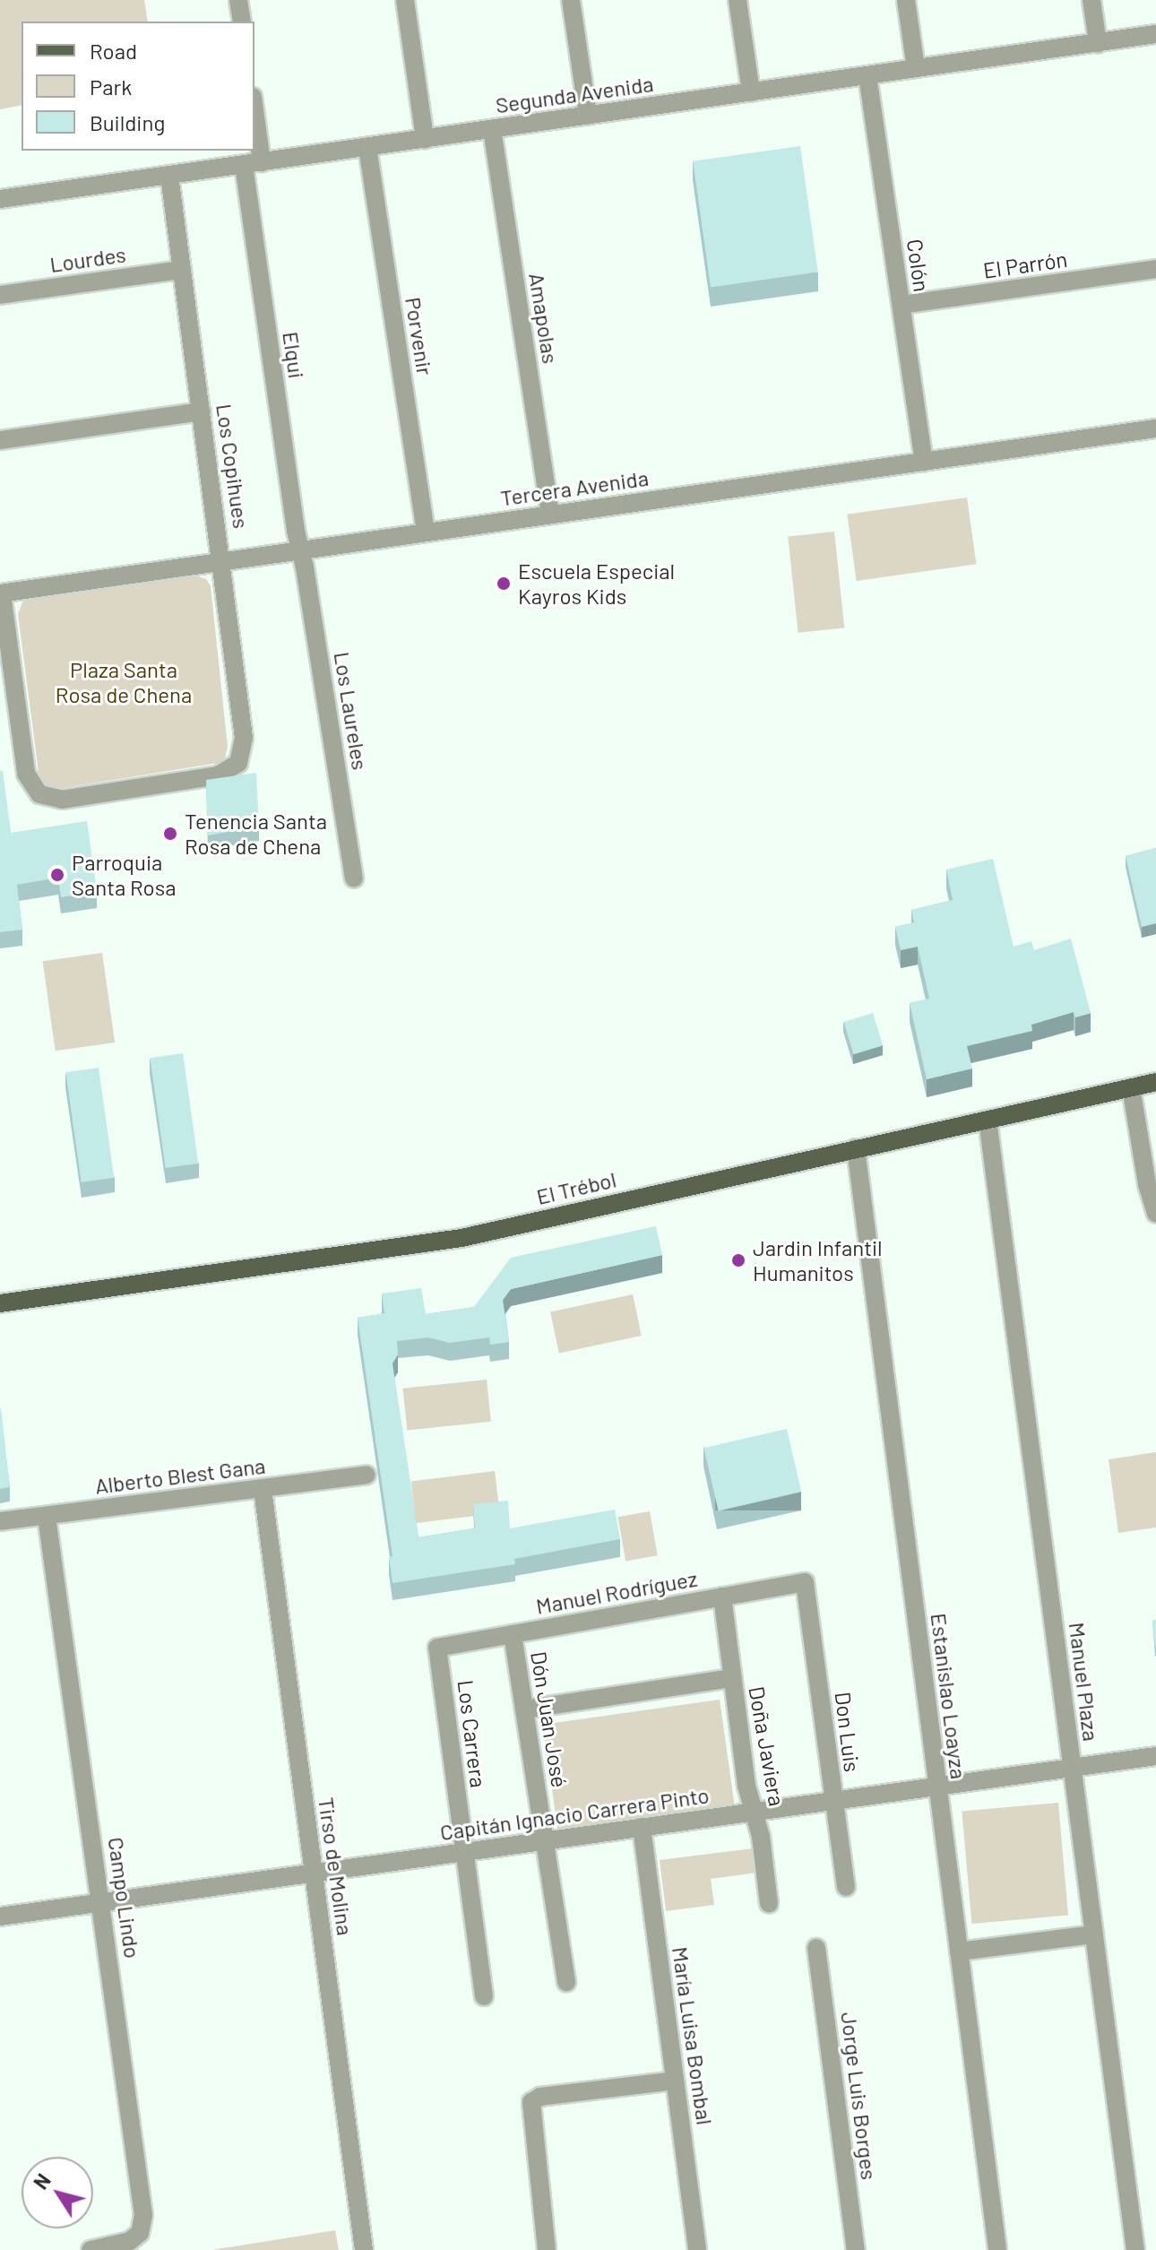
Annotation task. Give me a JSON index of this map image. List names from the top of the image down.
{
  "streets": {
    "main road": ["El Trébol"],
    "street": [
      "Segunda Avenida",
      "Lourdes",
      "El Parrón",
      "Colón",
      "Amapolas",
      "Porvenir",
      "Elqui",
      "Los Copihues",
      "Tercera Avenida",
      "Los Laureles",
      "Alberto Blest Gana",
      "Manuel Rodríguez",
      "Manuel Plaza",
      "Estanislao Loayza",
      "Dón Juan José",
      "Don Luis",
      "Los Carrera",
      "Doña Javiera",
      "Capitán Ignacio Carrera Pinto",
      "Tirso de Molina",
      "Campo Lindo",
      "María Luisa Bombal",
      "Jorge Luis Borges"
    ]
  },
  "crossings": [
    ["Segunda Avenida", "Colón"],
    ["Segunda Avenida", "Amapolas"],
    ["Segunda Avenida", "Porvenir"],
    ["Segunda Avenida", "Elqui"],
    ["Segunda Avenida", "Los Copihues"],
    ["Lourdes", "Los Copihues"],
    ["El Parrón", "Colón"],
    ["Colón", "Tercera Avenida"],
    ["Amapolas", "Tercera Avenida"],
    ["Porvenir", "Tercera Avenida"],
    ["Elqui", "Tercera Avenida"],
    ["Elqui", "Los Laureles"],
    ["Los Copihues", "Tercera Avenida"],
    ["Tercera Avenida", "Los Laureles"],
    ["El Trébol", "Manuel Plaza"],
    ["El Trébol", "Estanislao Loayza"],
    ["Alberto Blest Gana", "Tirso de Molina"],
    ["Alberto Blest Gana", "Campo Lindo"],
    ["Manuel Rodríguez", "Dón Juan José"],
    ["Manuel Rodríguez", "Don Luis"],
    ["Manuel Rodríguez", "Los Carrera"],
    ["Manuel Rodríguez", "Doña Javiera"],
    ["Manuel Plaza", "Capitán Ignacio Carrera Pinto"],
    ["Estanislao Loayza", "Capitán Ignacio Carrera Pinto"],
    ["Dón Juan José", "Capitán Ignacio Carrera Pinto"],
    ["Don Luis", "Capitán Ignacio Carrera Pinto"],
    ["Los Carrera", "Capitán Ignacio Carrera Pinto"],
    ["Doña Javiera", "Capitán Ignacio Carrera Pinto"],
    ["Capitán Ignacio Carrera Pinto", "Tirso de Molina"],
    ["Capitán Ignacio Carrera Pinto", "Campo Lindo"],
    ["Capitán Ignacio Carrera Pinto", "María Luisa Bombal"]
  ],
  "parks": ["Plaza Santa Rosa de Chena"],
  "places": [
    "Escuela Especial Kayros Kids",
    "Tenencia Santa Rosa de Chena",
    "Parroquia Santa Rosa",
    "Jardin Infantil Humanitos"
  ],
  "legend": ["Road", "Park", "Building"],
  "north": "top left"
}
